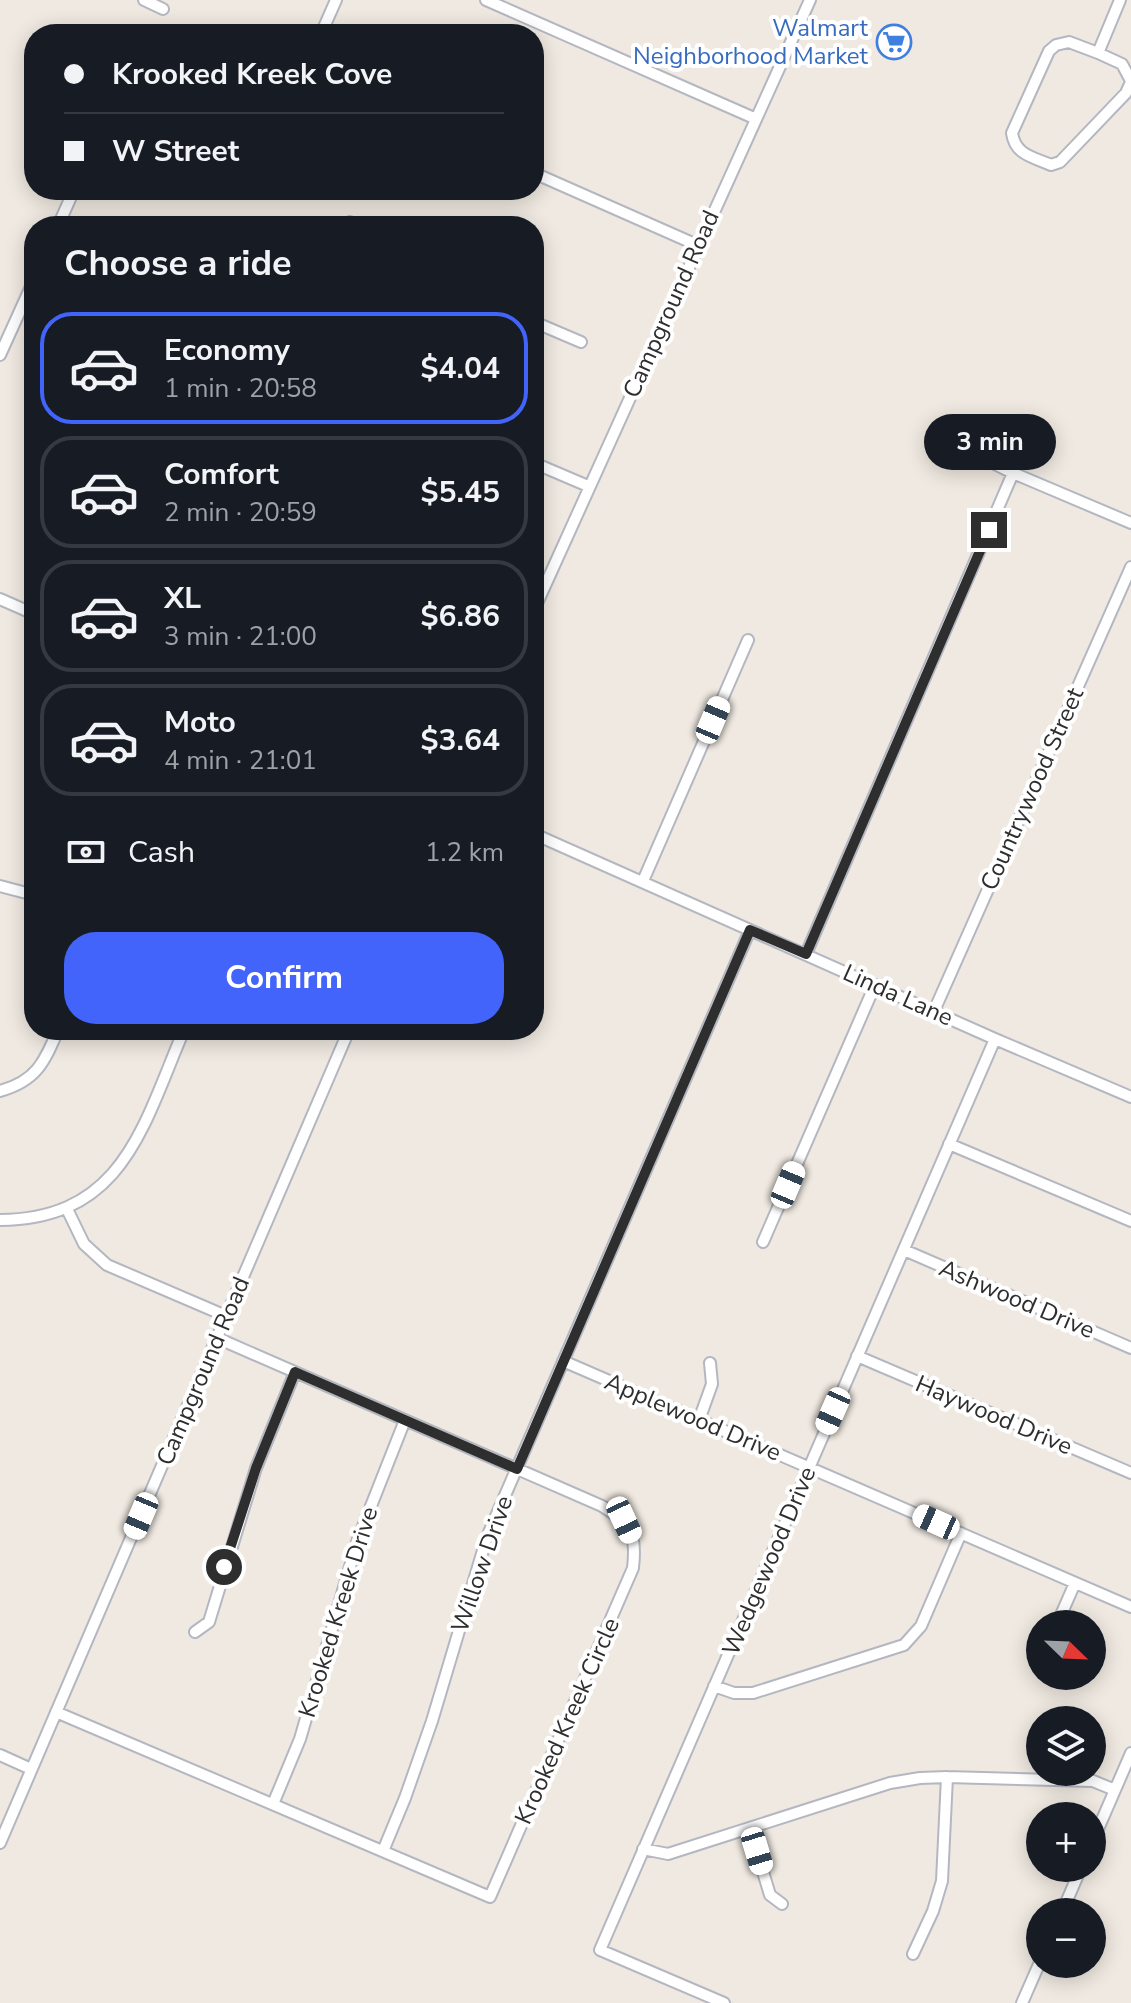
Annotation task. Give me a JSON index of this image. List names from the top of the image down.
{
  "streets": {
    "street": [
      "Campground Road",
      "Countrywood Street",
      "Linda Lane",
      "Ashwood Drive",
      "Haywood Drive",
      "Applewood Drive",
      "Wedgewood Drive",
      "Willow Drive",
      "Krooked Kreek Drive",
      "Krooked Kreek Circle"
    ]
  },
  "crossings": [
    ["Campground Road", "Krooked Kreek Circle"],
    ["Countrywood Street", "Linda Lane"],
    ["Linda Lane", "Wedgewood Drive"],
    ["Linda Lane", "Willow Drive"],
    ["Ashwood Drive", "Wedgewood Drive"],
    ["Haywood Drive", "Wedgewood Drive"],
    ["Applewood Drive", "Wedgewood Drive"],
    ["Applewood Drive", "Willow Drive"],
    ["Willow Drive", "Krooked Kreek Circle"],
    ["Krooked Kreek Drive", "Krooked Kreek Circle"]
  ],
  "places": {
    "supermarket": ["Walmart Neighborhood Market"]
  },
  "north": "bottom right",
  "page": {
    "banner": ["Krooked Kreek Cove", "W Street"],
    "heading": "Choose a ride",
    "list": [
      {
        "name": "Economy",
        "note": "1 min · 20:58",
        "value": "$4.04"
      },
      {
        "name": "Comfort",
        "note": "2 min · 20:59",
        "value": "$5.45"
      },
      {
        "name": "XL",
        "note": "3 min · 21:00",
        "value": "$6.86"
      },
      {
        "name": "Moto",
        "note": "4 min · 21:01",
        "value": "$3.64"
      }
    ],
    "bubble": "3 min",
    "pay": ["Cash", "1.2 km"],
    "buttons": "Confirm",
    "map_buttons": ["+", "−"]
  }
}
